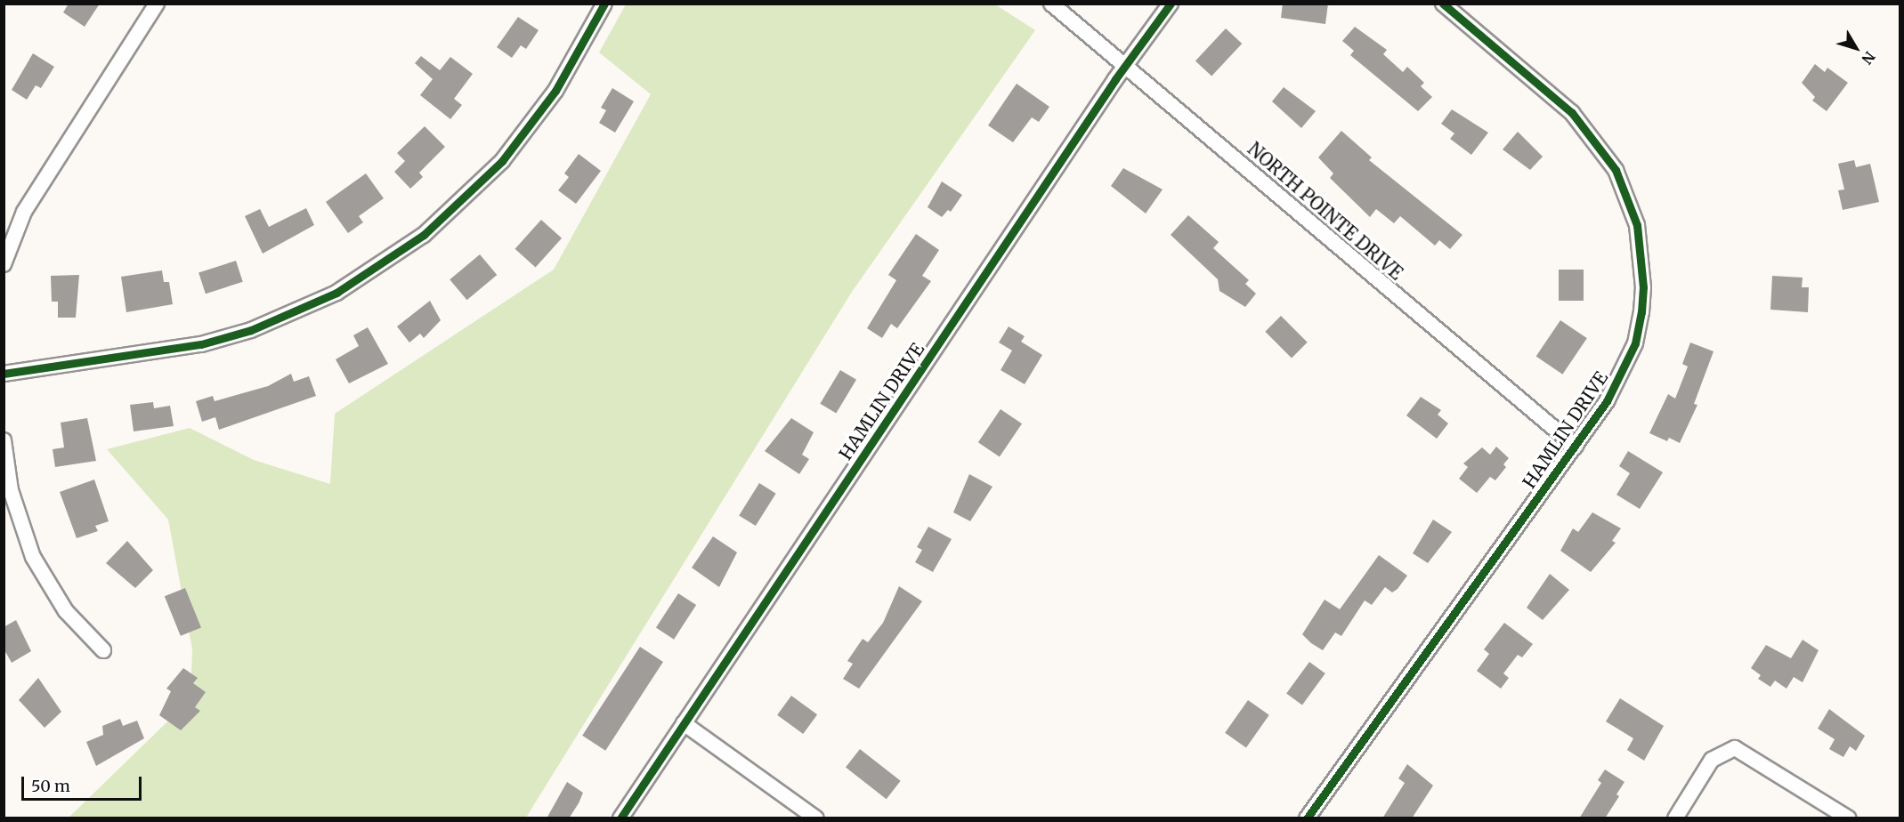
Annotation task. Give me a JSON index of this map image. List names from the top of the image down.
{
  "streets": {
    "street": ["NORTH POINTE DRIVE", "HAMLIN DRIVE"]
  },
  "crossings": [
    ["NORTH POINTE DRIVE", "HAMLIN DRIVE"]
  ],
  "scale_bar": "50 m",
  "north": "bottom right"
}
